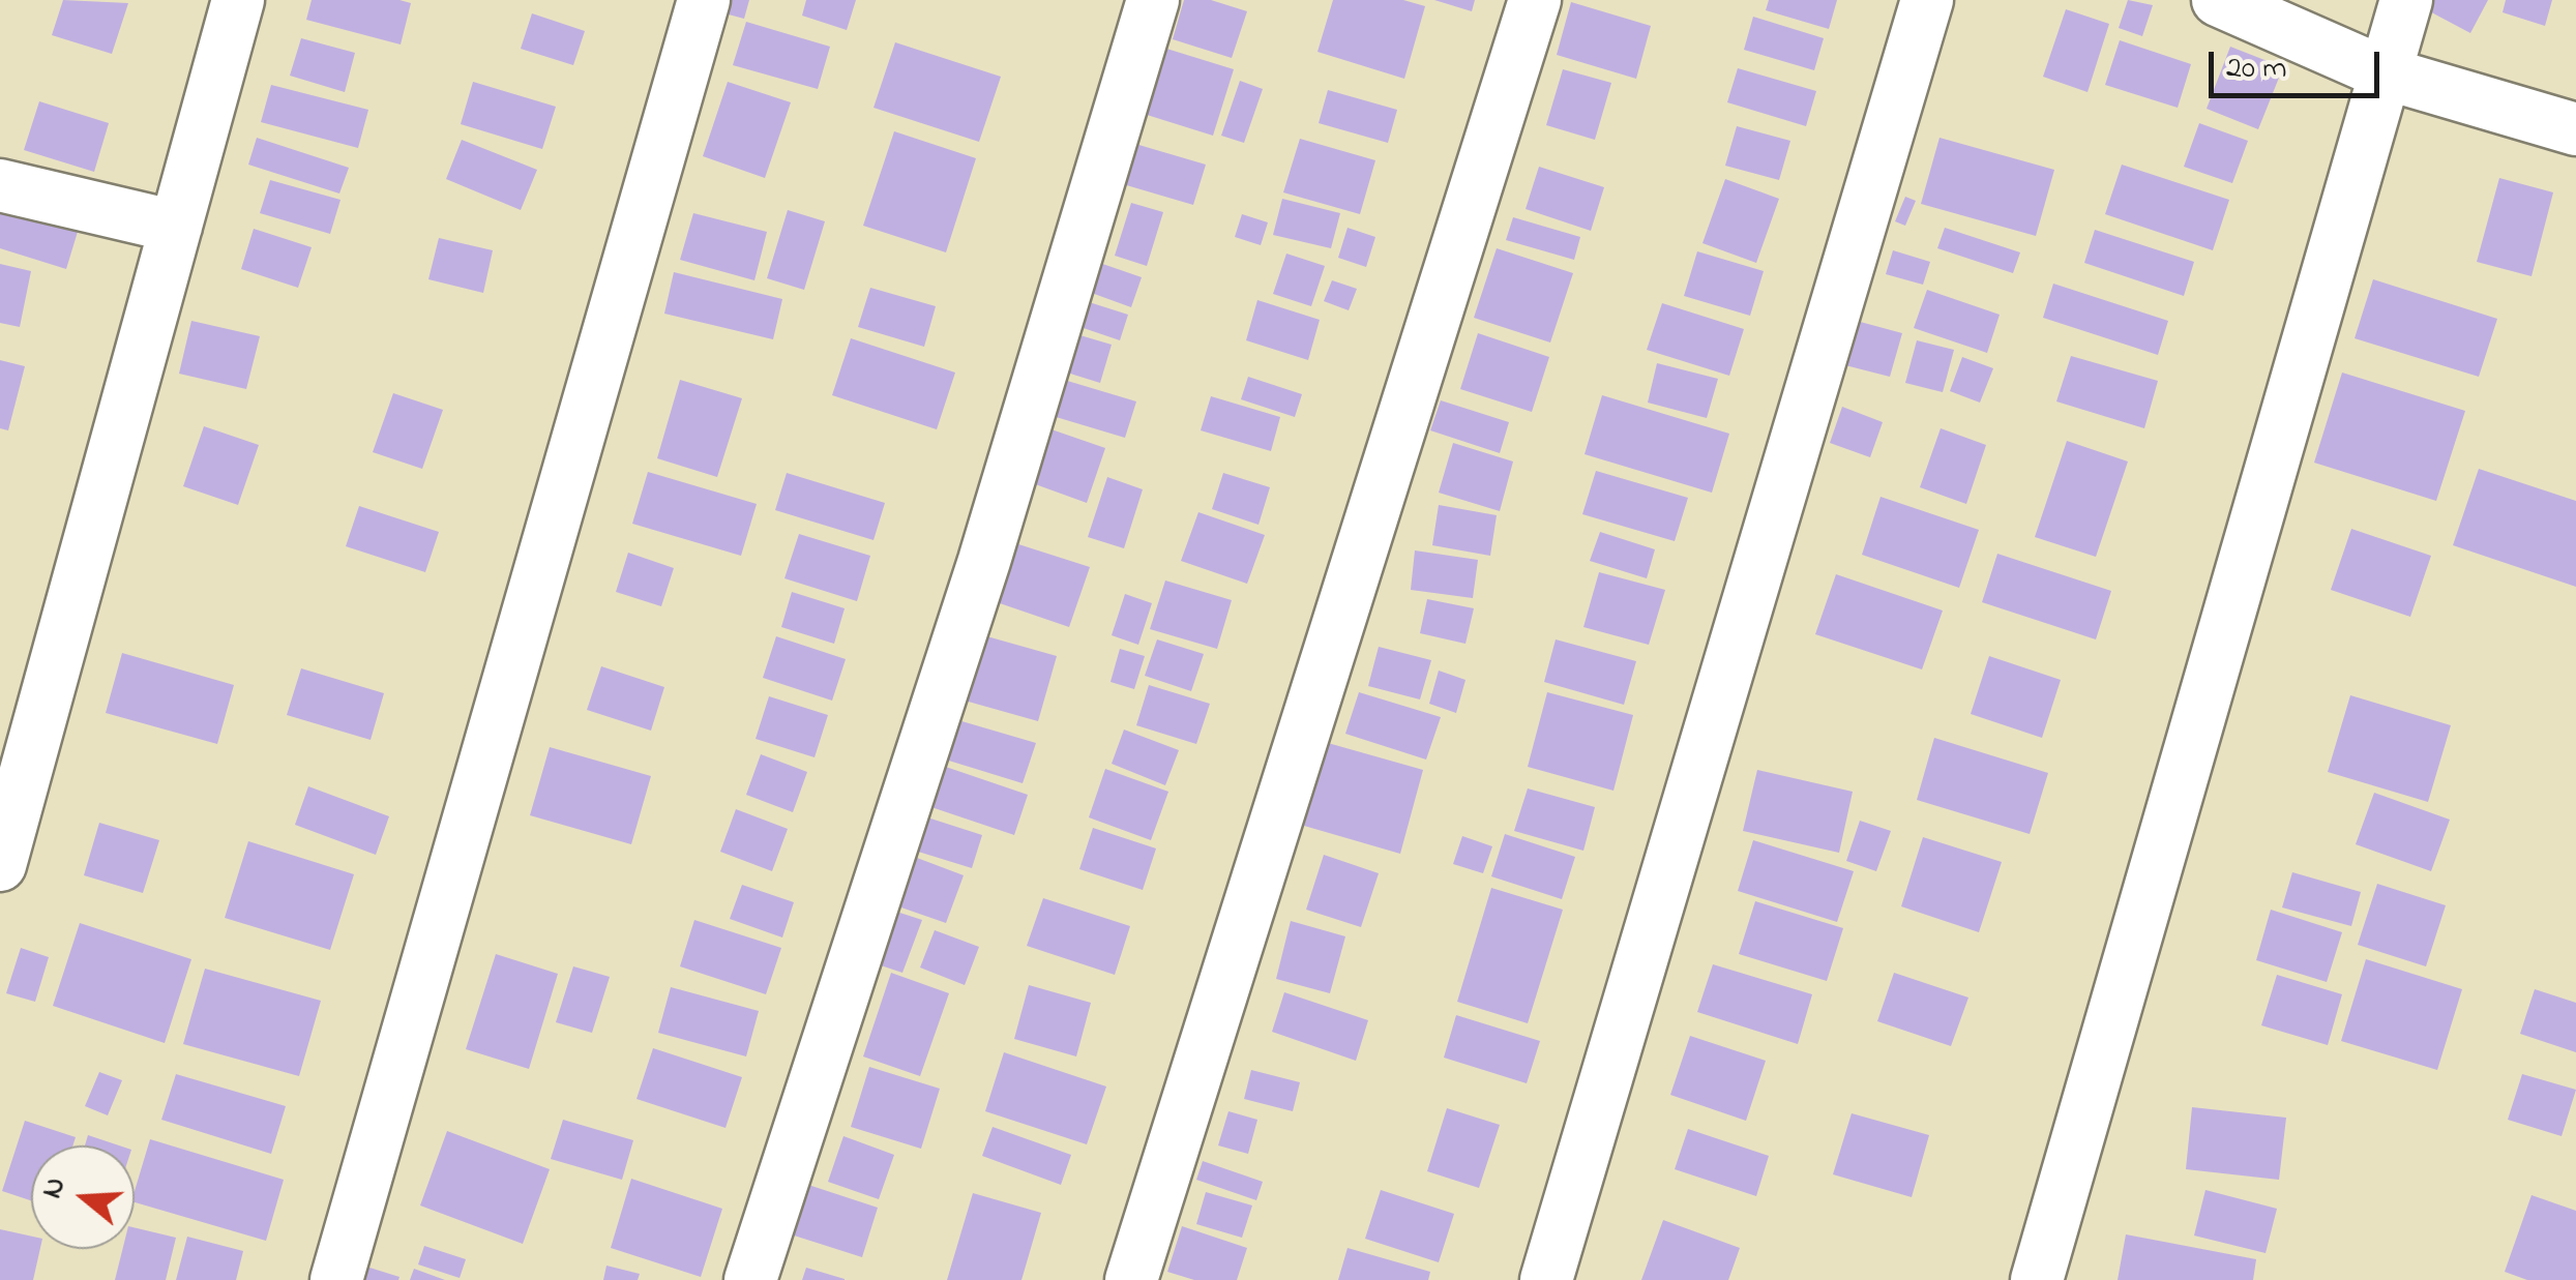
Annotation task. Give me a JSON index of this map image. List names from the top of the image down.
{
  "scale_bar": "20 m",
  "north": "left"
}
